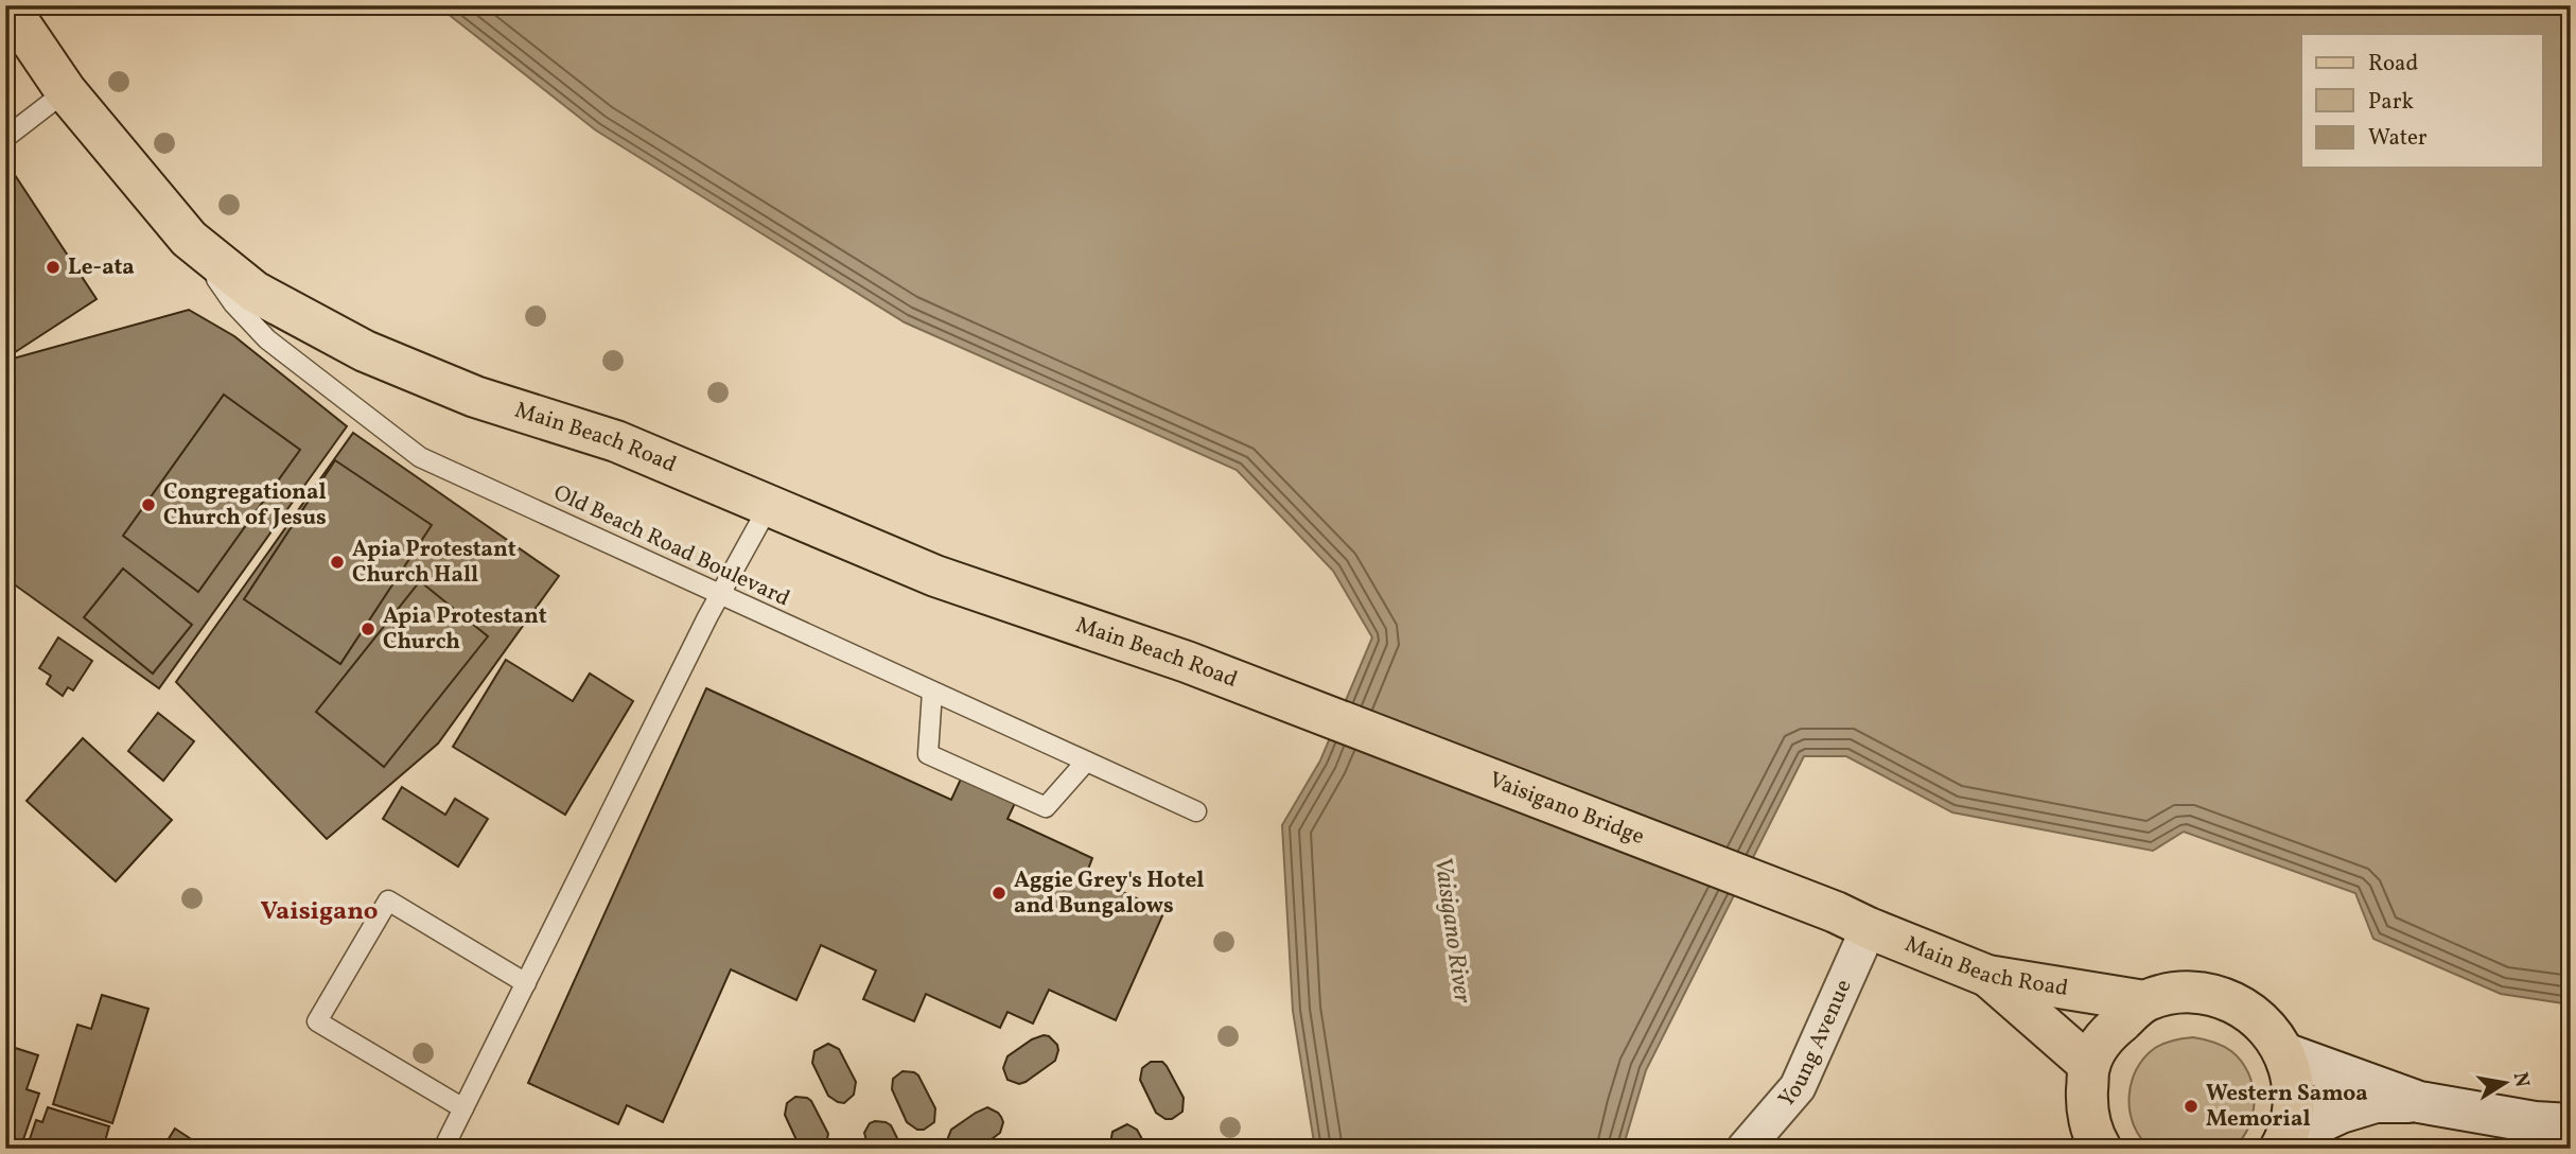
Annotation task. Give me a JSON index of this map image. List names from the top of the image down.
{
  "streets": {
    "main road": ["Main Beach Road", "Vaisigano Bridge"],
    "street": ["Young Avenue"],
    "lane": ["Old Beach Road Boulevard"]
  },
  "crossings": [
    ["Main Beach Road", "Old Beach Road Boulevard"],
    ["Main Beach Road", "Vaisigano Bridge"],
    ["Main Beach Road", "Young Avenue"],
    ["Vaisigano Bridge", "Young Avenue"]
  ],
  "districts": ["Vaisigano"],
  "water": ["Vaisigano River"],
  "places": [
    "Le-ata",
    "Congregational Church of Jesus",
    "Apia Protestant Church Hall",
    "Apia Protestant Church",
    "Aggie Grey's Hotel and Bungalows",
    "Western Samoa Memorial"
  ],
  "legend": ["Road", "Park", "Water"],
  "north": "right"
}
